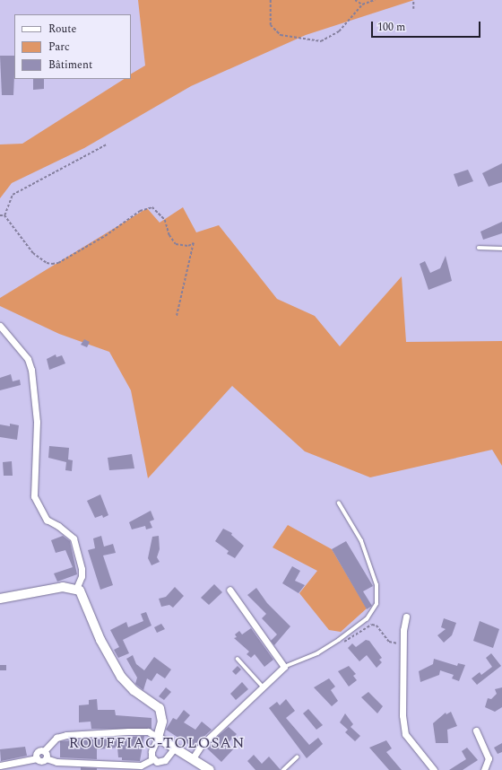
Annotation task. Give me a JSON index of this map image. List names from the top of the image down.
{
  "districts": ["ROUFFIAC-TOLOSAN"],
  "legend": ["Route", "Parc", "Bâtiment"],
  "scale_bar": "100 m"
}
